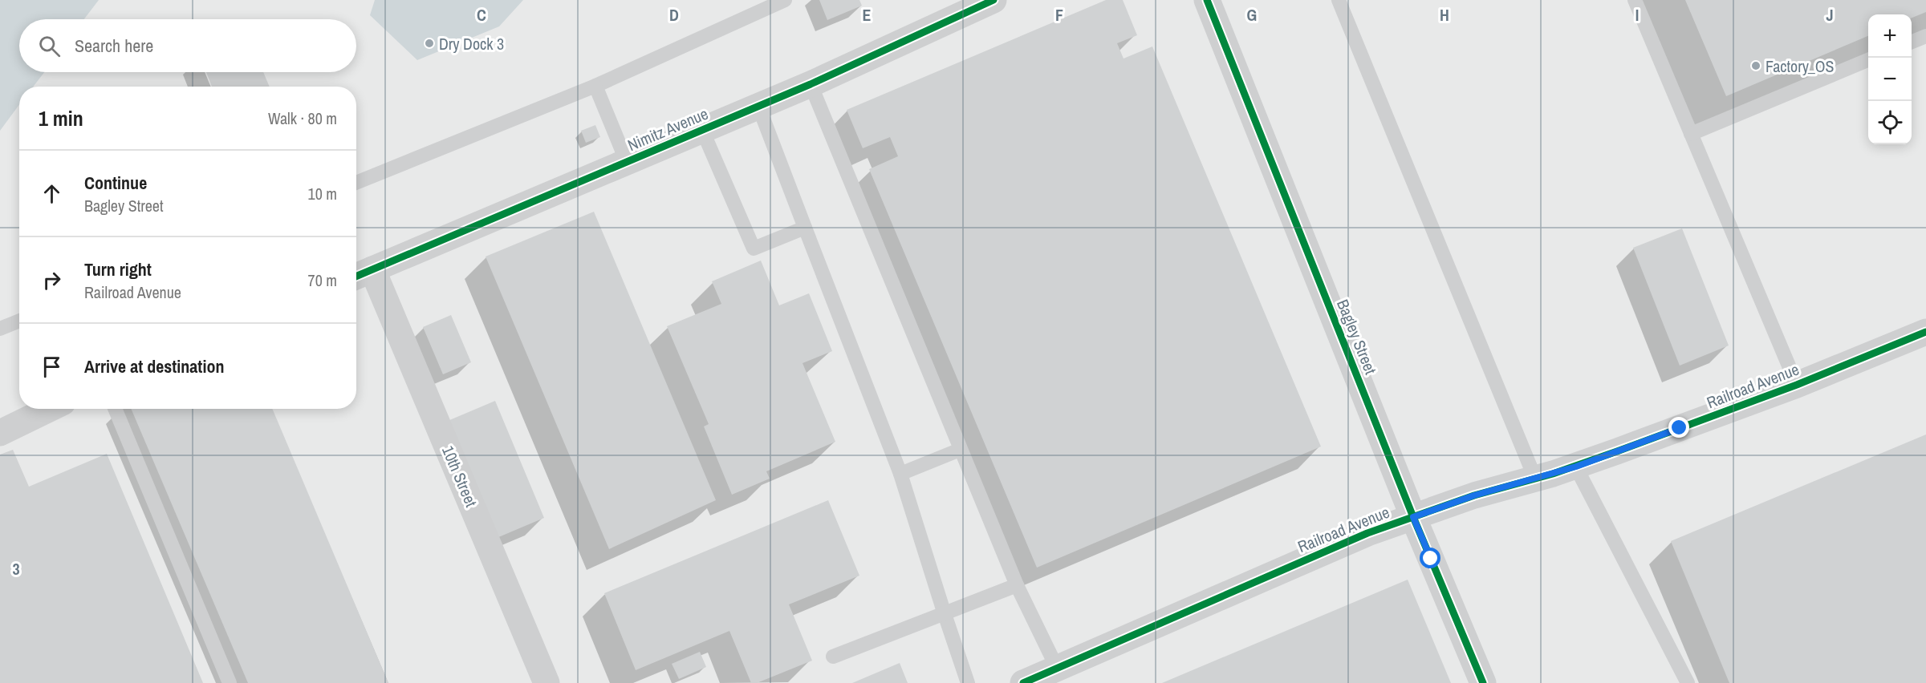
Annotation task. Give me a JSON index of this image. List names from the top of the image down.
{
  "streets": {
    "street": [
      "Nimitz Avenue",
      "Bagley Street",
      "Railroad Avenue",
      "10th Street"
    ]
  },
  "crossings": [
    ["Nimitz Avenue", "10th Street"],
    ["Bagley Street", "Railroad Avenue"]
  ],
  "places": ["Dry Dock 3", "Factory_OS"],
  "page": {
    "map_buttons": ["+", "−"],
    "search": "Search here",
    "heading": ["1 min", "Walk · 80 m"],
    "list": [
      ["Continue", "Bagley Street", "10 m"],
      ["Turn right", "Railroad Avenue", "70 m"],
      "Arrive at destination"
    ]
  },
  "grid": {
    "columns": [
      "C",
      "D",
      "E",
      "F",
      "G",
      "H",
      "I",
      "J"
    ],
    "rows": ["3"]
  }
}
